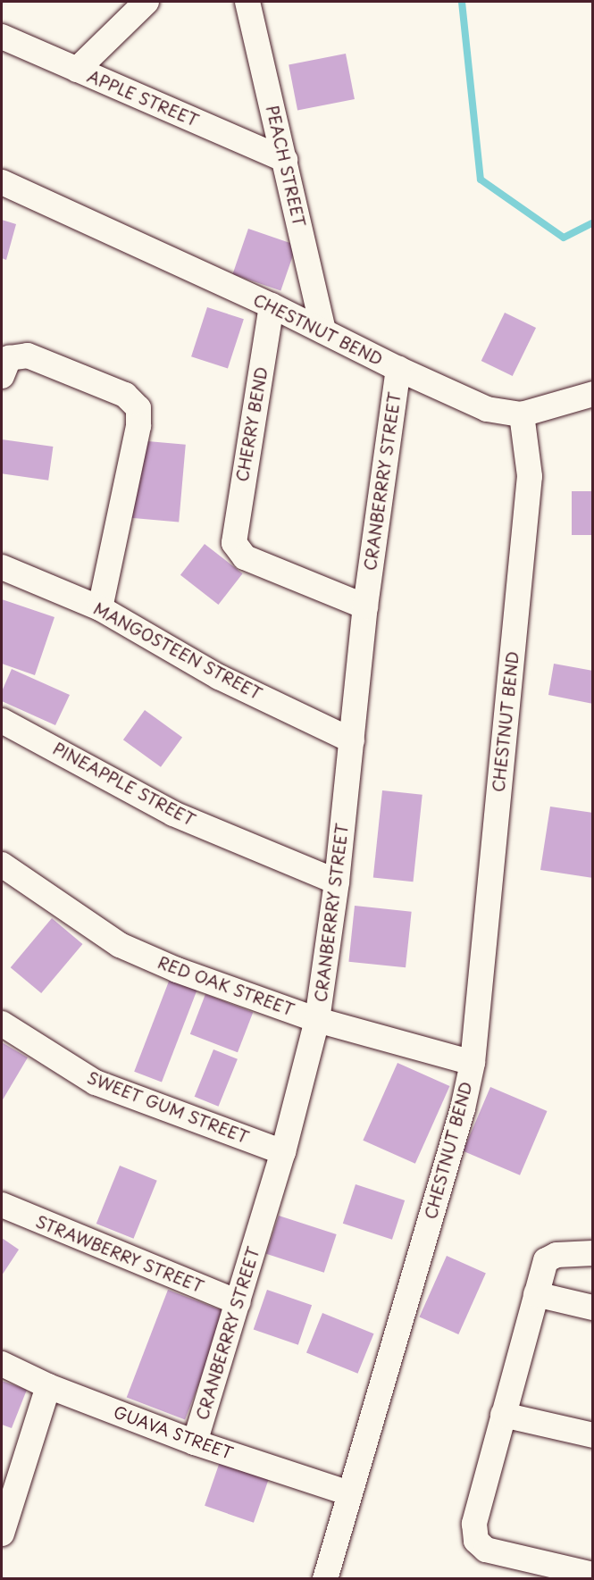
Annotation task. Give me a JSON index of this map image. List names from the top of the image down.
{
  "streets": {
    "street": [
      "APPLE STREET",
      "PEACH STREET",
      "CHESTNUT BEND",
      "CHERRY BEND",
      "CRANBERRRY STREET",
      "MANGOSTEEN STREET",
      "PINEAPPLE STREET",
      "RED OAK STREET",
      "SWEET GUM STREET",
      "STRAWBERRY STREET",
      "GUAVA STREET"
    ]
  },
  "crossings": [
    ["APPLE STREET", "PEACH STREET"],
    ["PEACH STREET", "CHESTNUT BEND"],
    ["CHESTNUT BEND", "CHERRY BEND"],
    ["CHESTNUT BEND", "CRANBERRRY STREET"],
    ["CHESTNUT BEND", "RED OAK STREET"],
    ["CHESTNUT BEND", "GUAVA STREET"],
    ["CHERRY BEND", "CRANBERRRY STREET"],
    ["CRANBERRRY STREET", "MANGOSTEEN STREET"],
    ["CRANBERRRY STREET", "PINEAPPLE STREET"],
    ["CRANBERRRY STREET", "RED OAK STREET"],
    ["CRANBERRRY STREET", "SWEET GUM STREET"],
    ["CRANBERRRY STREET", "STRAWBERRY STREET"],
    ["CRANBERRRY STREET", "GUAVA STREET"]
  ]
}
